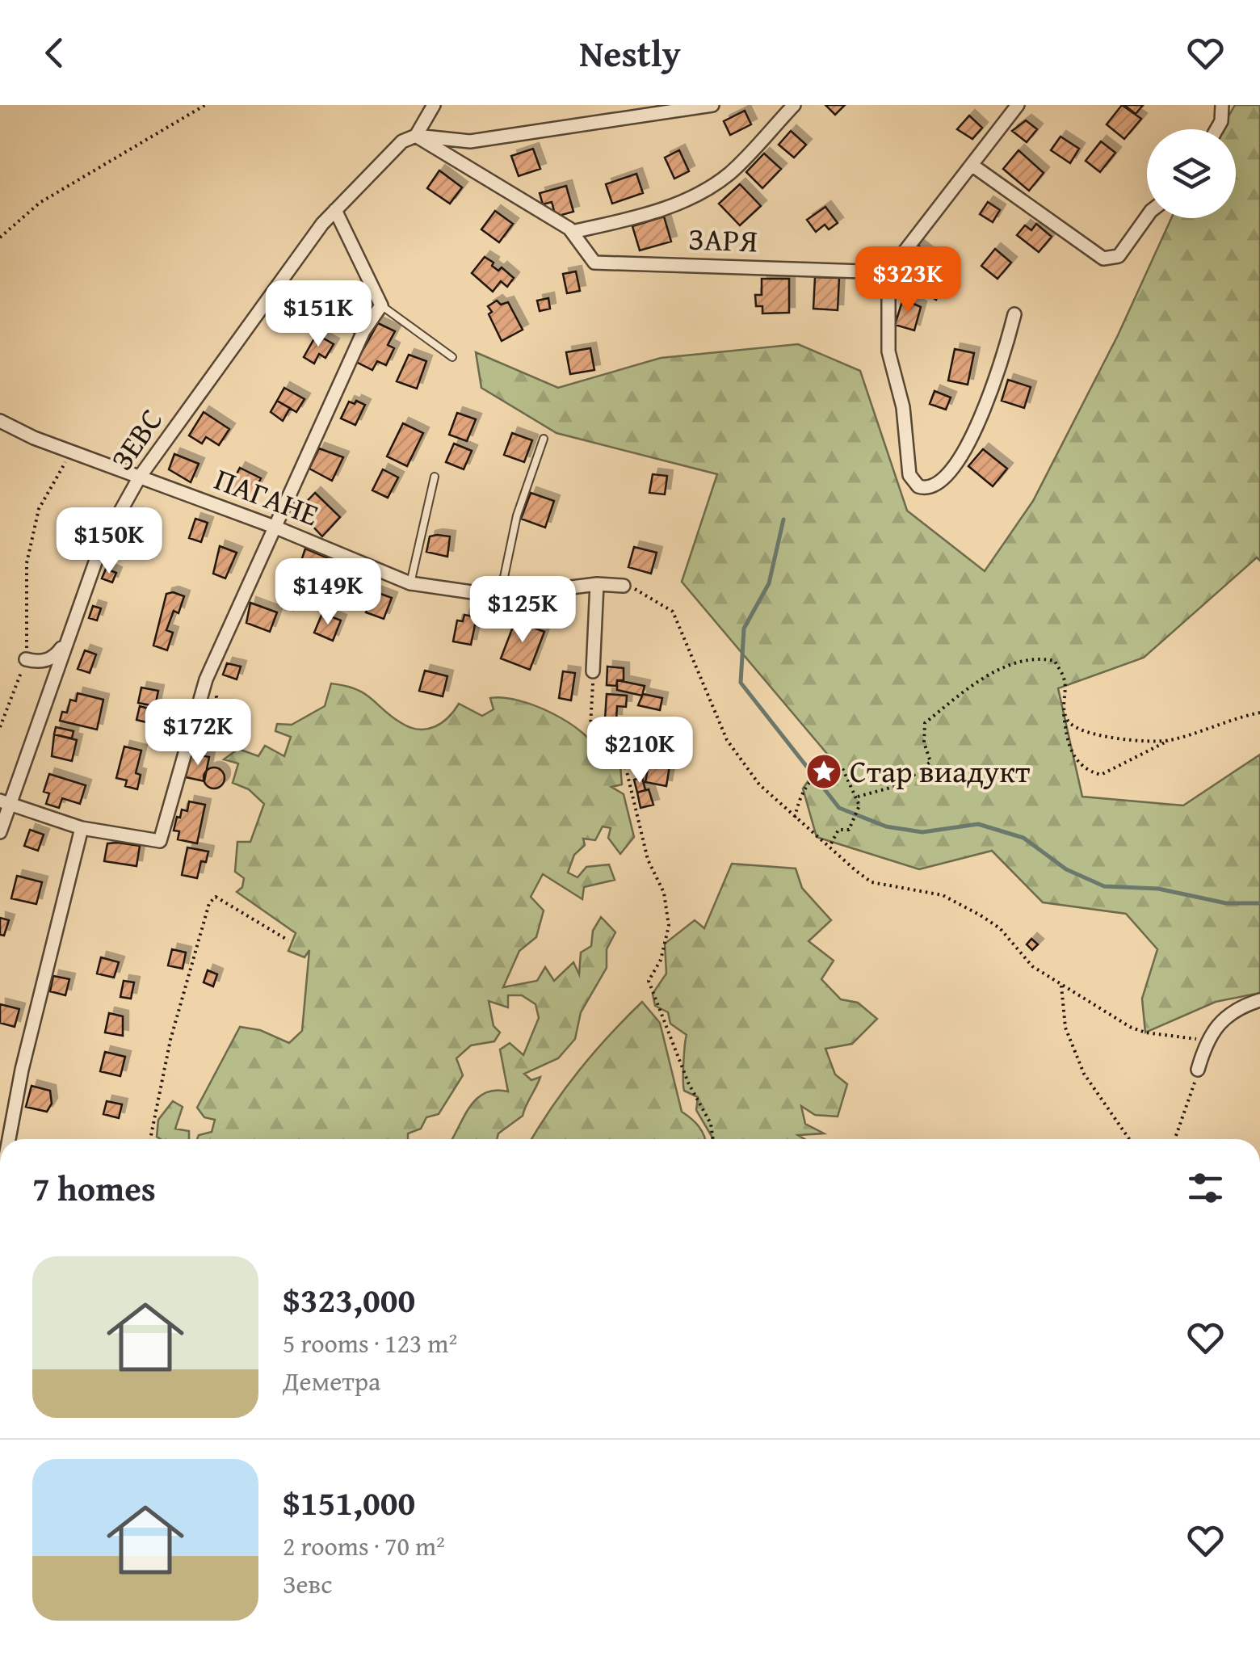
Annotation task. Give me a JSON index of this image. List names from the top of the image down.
{
  "streets": {
    "street": ["ЗАРЯ", "ЗЕВС", "ПАГАНЕ"]
  },
  "crossings": [
    ["ЗАРЯ", "ЗЕВС"],
    ["ЗЕВС", "ПАГАНЕ"]
  ],
  "places": {
    "place": ["Стар виадукт"]
  },
  "page": {
    "header": "Nestly",
    "price": [
      "$323K",
      "$151K",
      "$150K",
      "$149K",
      "$125K",
      "$172K",
      "$210K"
    ],
    "heading": "7 homes",
    "list": [
      {
        "name": "$323,000",
        "note": "5 rooms · 123 m² · Деметра"
      },
      {
        "name": "$151,000",
        "note": "2 rooms · 70 m² · Зевс"
      }
    ]
  }
}
